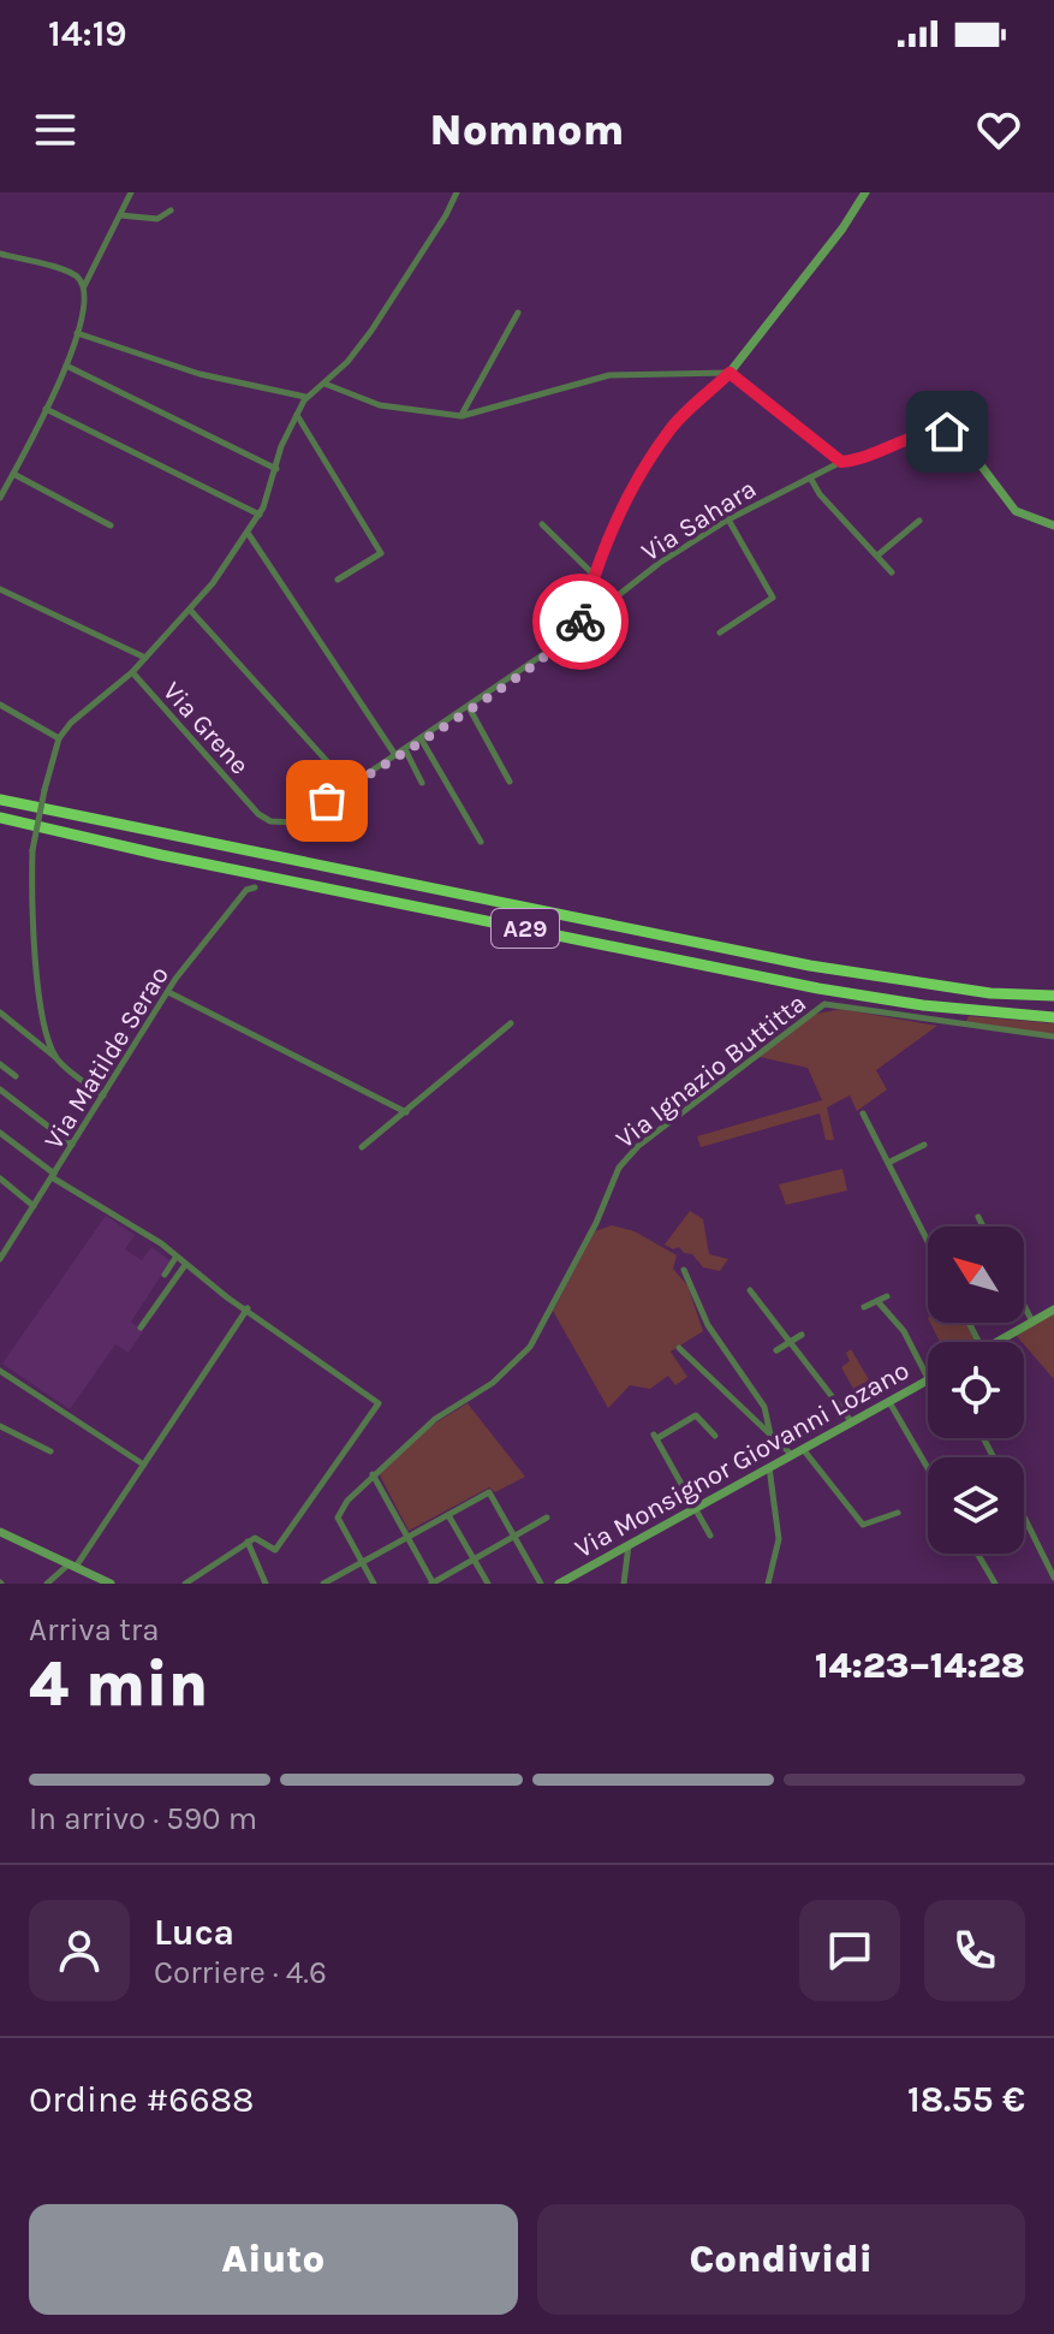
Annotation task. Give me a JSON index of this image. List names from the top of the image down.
{
  "streets": {
    "highway": ["A29"],
    "main road": ["Via Monsignor Giovanni Lozano"],
    "street": [
      "Via Sahara",
      "Via Grene",
      "Via Matilde Serao",
      "Via Ignazio Buttitta"
    ]
  },
  "north": "top left",
  "page": {
    "status": "14:19",
    "header": "Nomnom",
    "heading": ["4 min", "Arriva tra", "14:23–14:28"],
    "panel": [
      "Luca",
      "Corriere · 4.6",
      "Ordine #6688",
      "18.55 €"
    ],
    "bar": "In arrivo · 590 m",
    "buttons": ["Aiuto", "Condividi"]
  }
}
